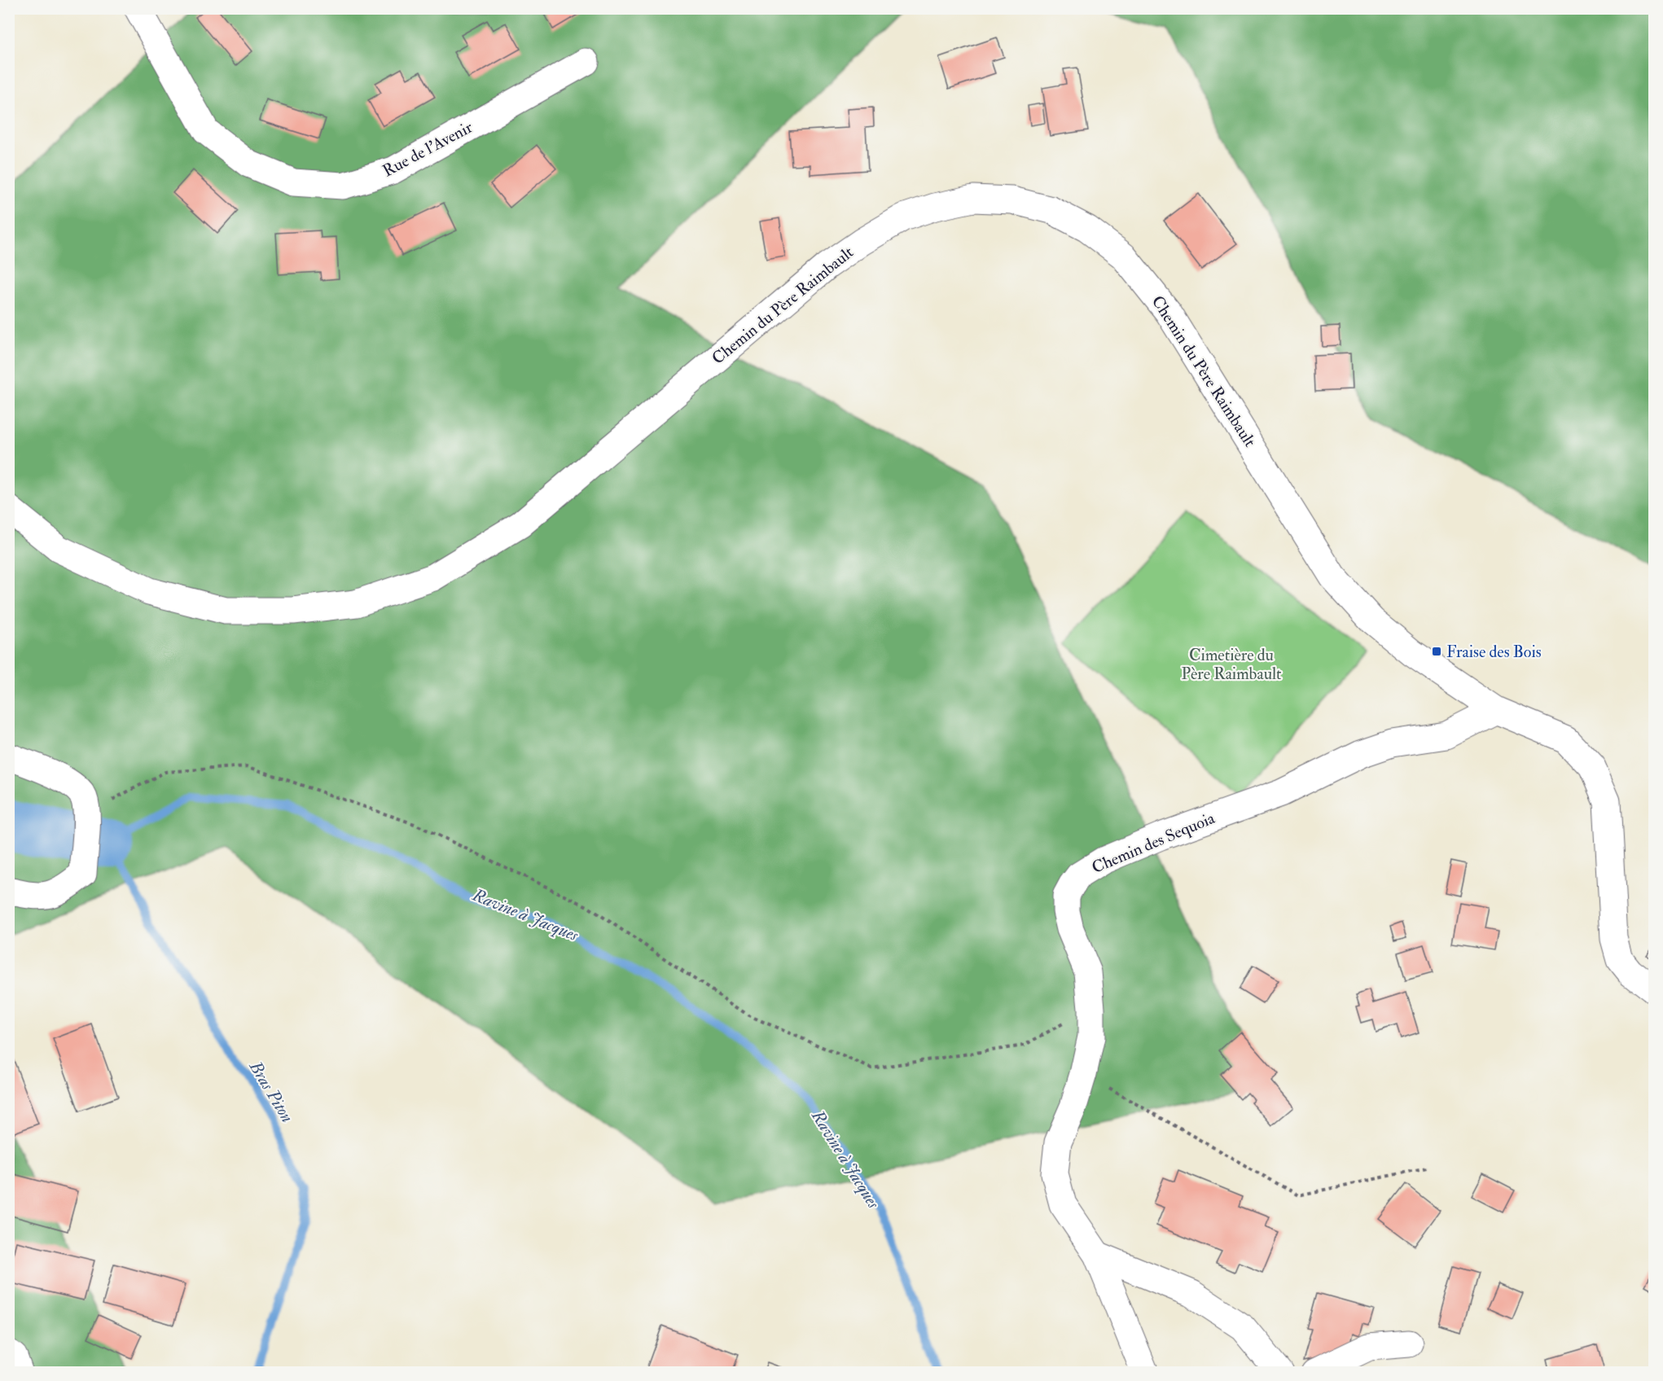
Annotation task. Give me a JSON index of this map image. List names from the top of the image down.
{
  "streets": {
    "street": ["Rue de l'Avenir", "Chemin du Père Raimbault", "Chemin des Sequoia"]
  },
  "crossings": [
    ["Chemin du Père Raimbault", "Chemin des Sequoia"]
  ],
  "water": ["Ravine à Jacques", "Bras Piton"],
  "parks": ["Cimetière du Père Raimbault"],
  "places": {
    "transit": ["Fraise des Bois"]
  }
}
